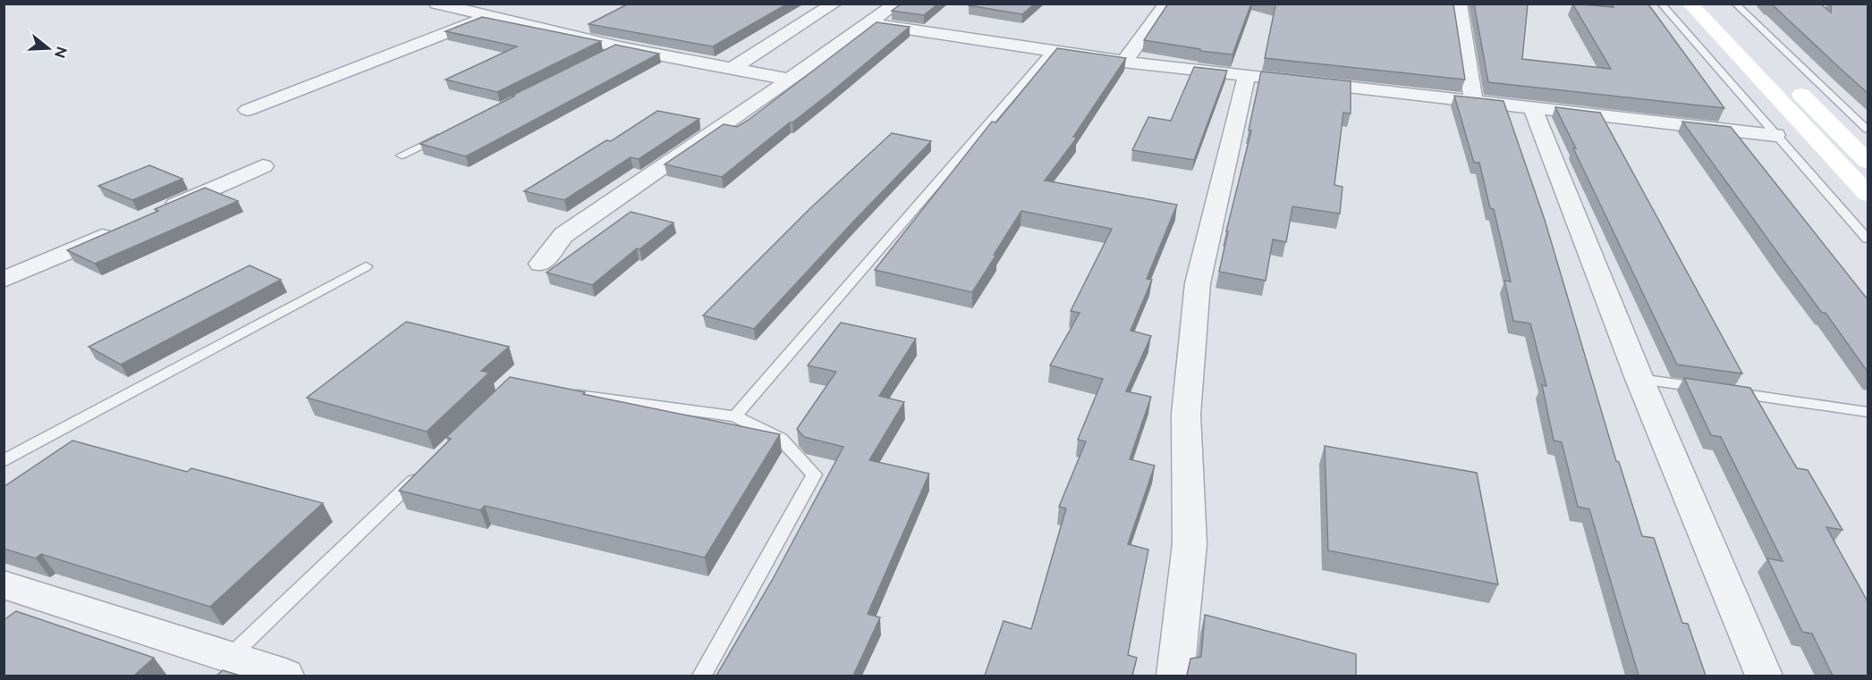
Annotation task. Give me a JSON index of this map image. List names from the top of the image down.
{
  "north": "right"
}
